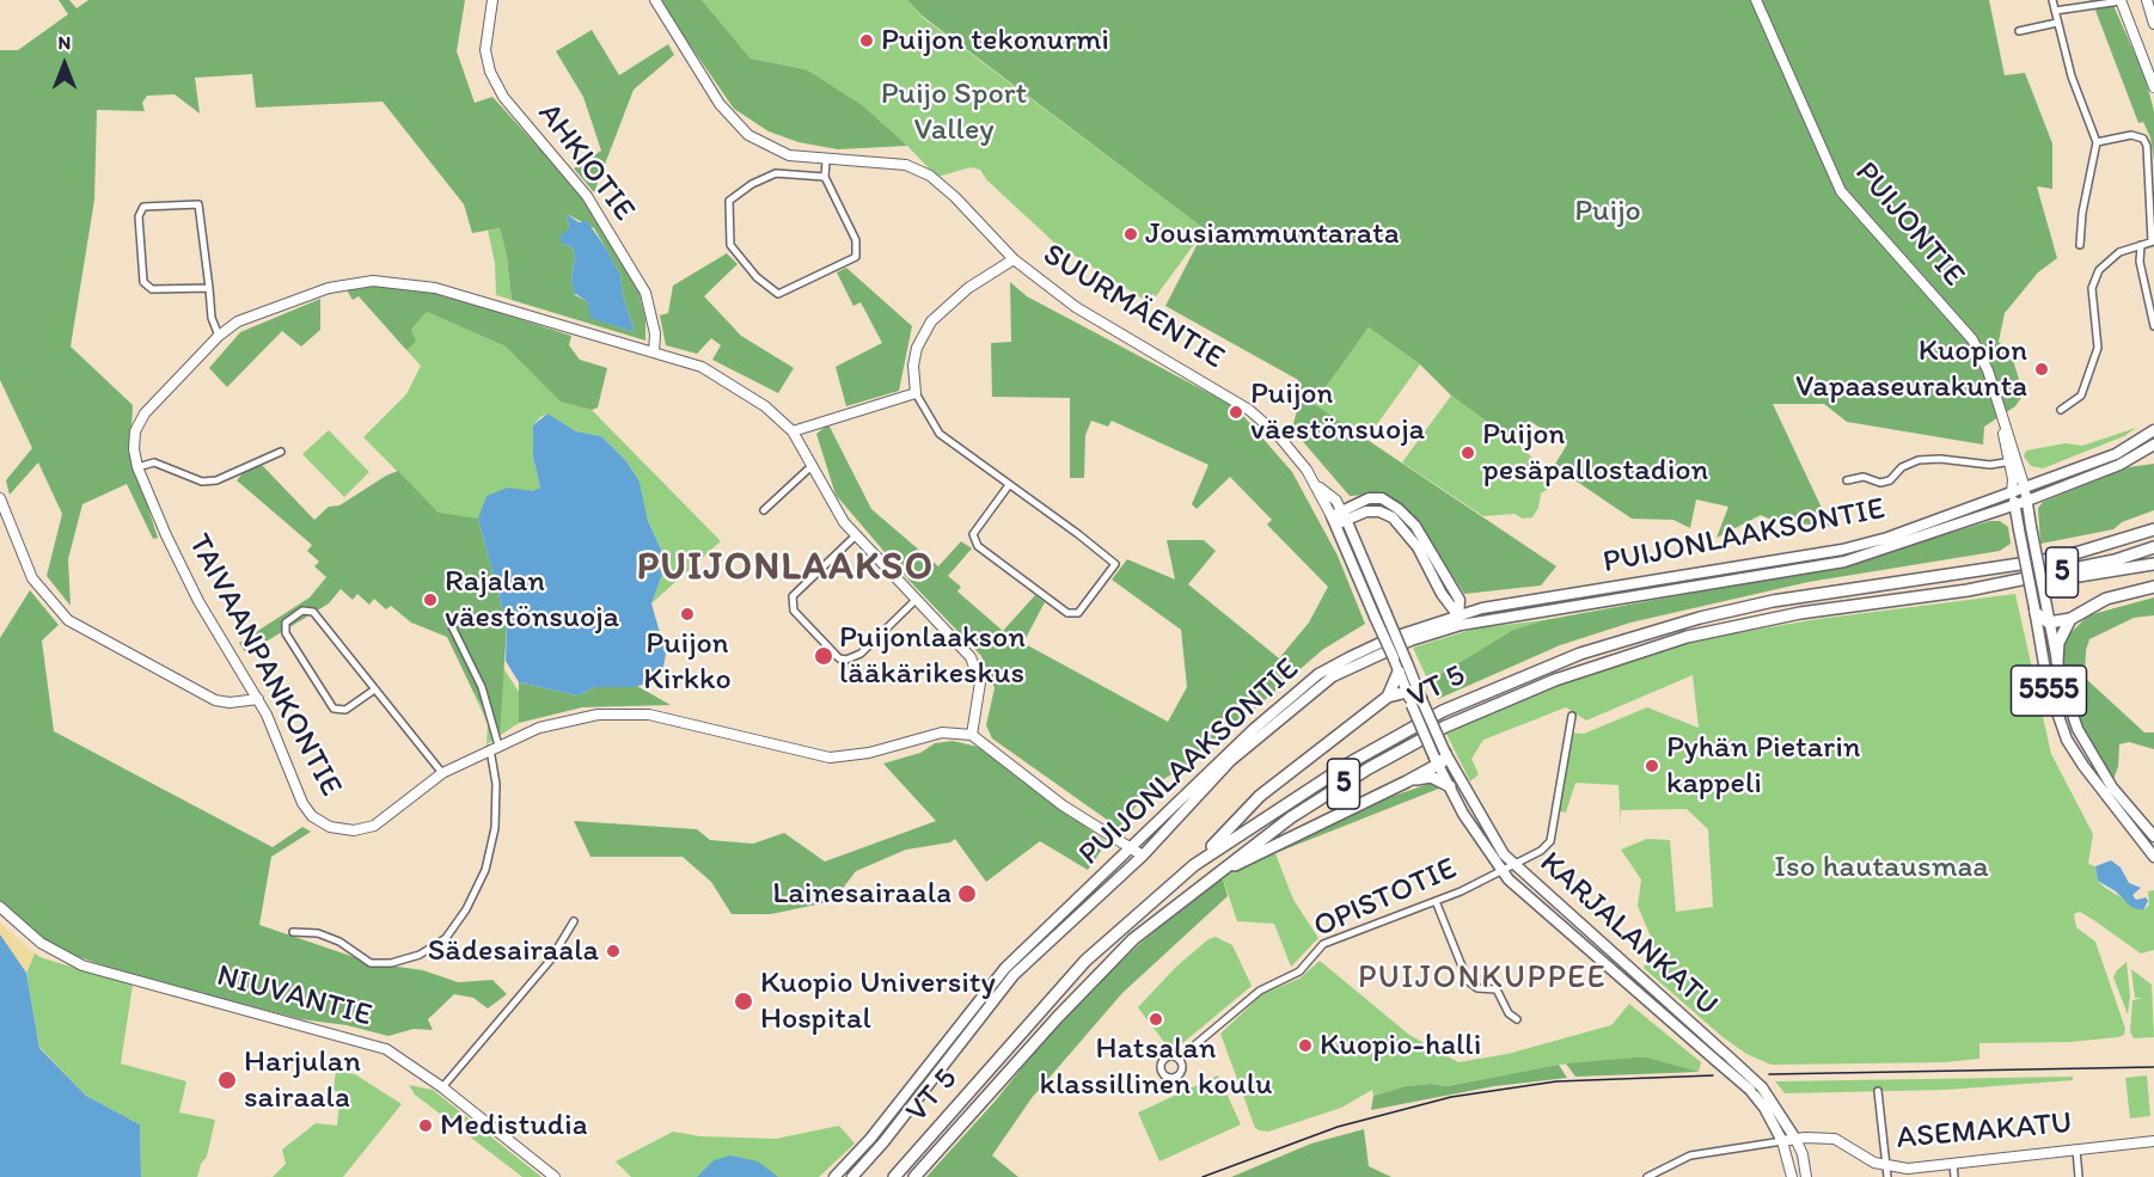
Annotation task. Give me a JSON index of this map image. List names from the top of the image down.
{
  "streets": {
    "highway": ["5", "VT 5"],
    "main road": [
      "SUURMÄENTIE",
      "PUIJONLAAKSONTIE",
      "5555",
      "KARJALANKATU"
    ],
    "street": [
      "AHKIOTIE",
      "PUIJONTIE",
      "TAIVAANPANKONTIE",
      "OPISTOTIE",
      "NIUVANTIE",
      "ASEMAKATU"
    ]
  },
  "crossings": [
    ["AHKIOTIE", "TAIVAANPANKONTIE"],
    ["PUIJONTIE", "PUIJONLAAKSONTIE"],
    ["PUIJONTIE", "5555"],
    ["SUURMÄENTIE", "KARJALANKATU"],
    ["PUIJONLAAKSONTIE", "5555"],
    ["OPISTOTIE", "KARJALANKATU"],
    ["KARJALANKATU", "ASEMAKATU"]
  ],
  "districts": ["PUIJONLAAKSO", "PUIJONKUPPEE"],
  "parks": ["Puijo Sport Valley", "Puijo", "Iso hautausmaa"],
  "places": [
    "Puijon tekonurmi",
    "Jousiammuntarata",
    "Kuopion Vapaaseurakunta",
    "Puijon väestönsuoja",
    "Puijon pesäpallostadion",
    "Rajalan väestönsuoja",
    "Puijon Kirkko",
    "Puijonlaakson lääkärikeskus",
    "Pyhän Pietarin kappeli",
    "Lainesairaala",
    "Sädesairaala",
    "Kuopio University Hospital",
    "Hatsalan klassillinen koulu",
    "Kuopio-halli",
    "Harjulan sairaala",
    "Medistudia"
  ],
  "north": "top"
}
